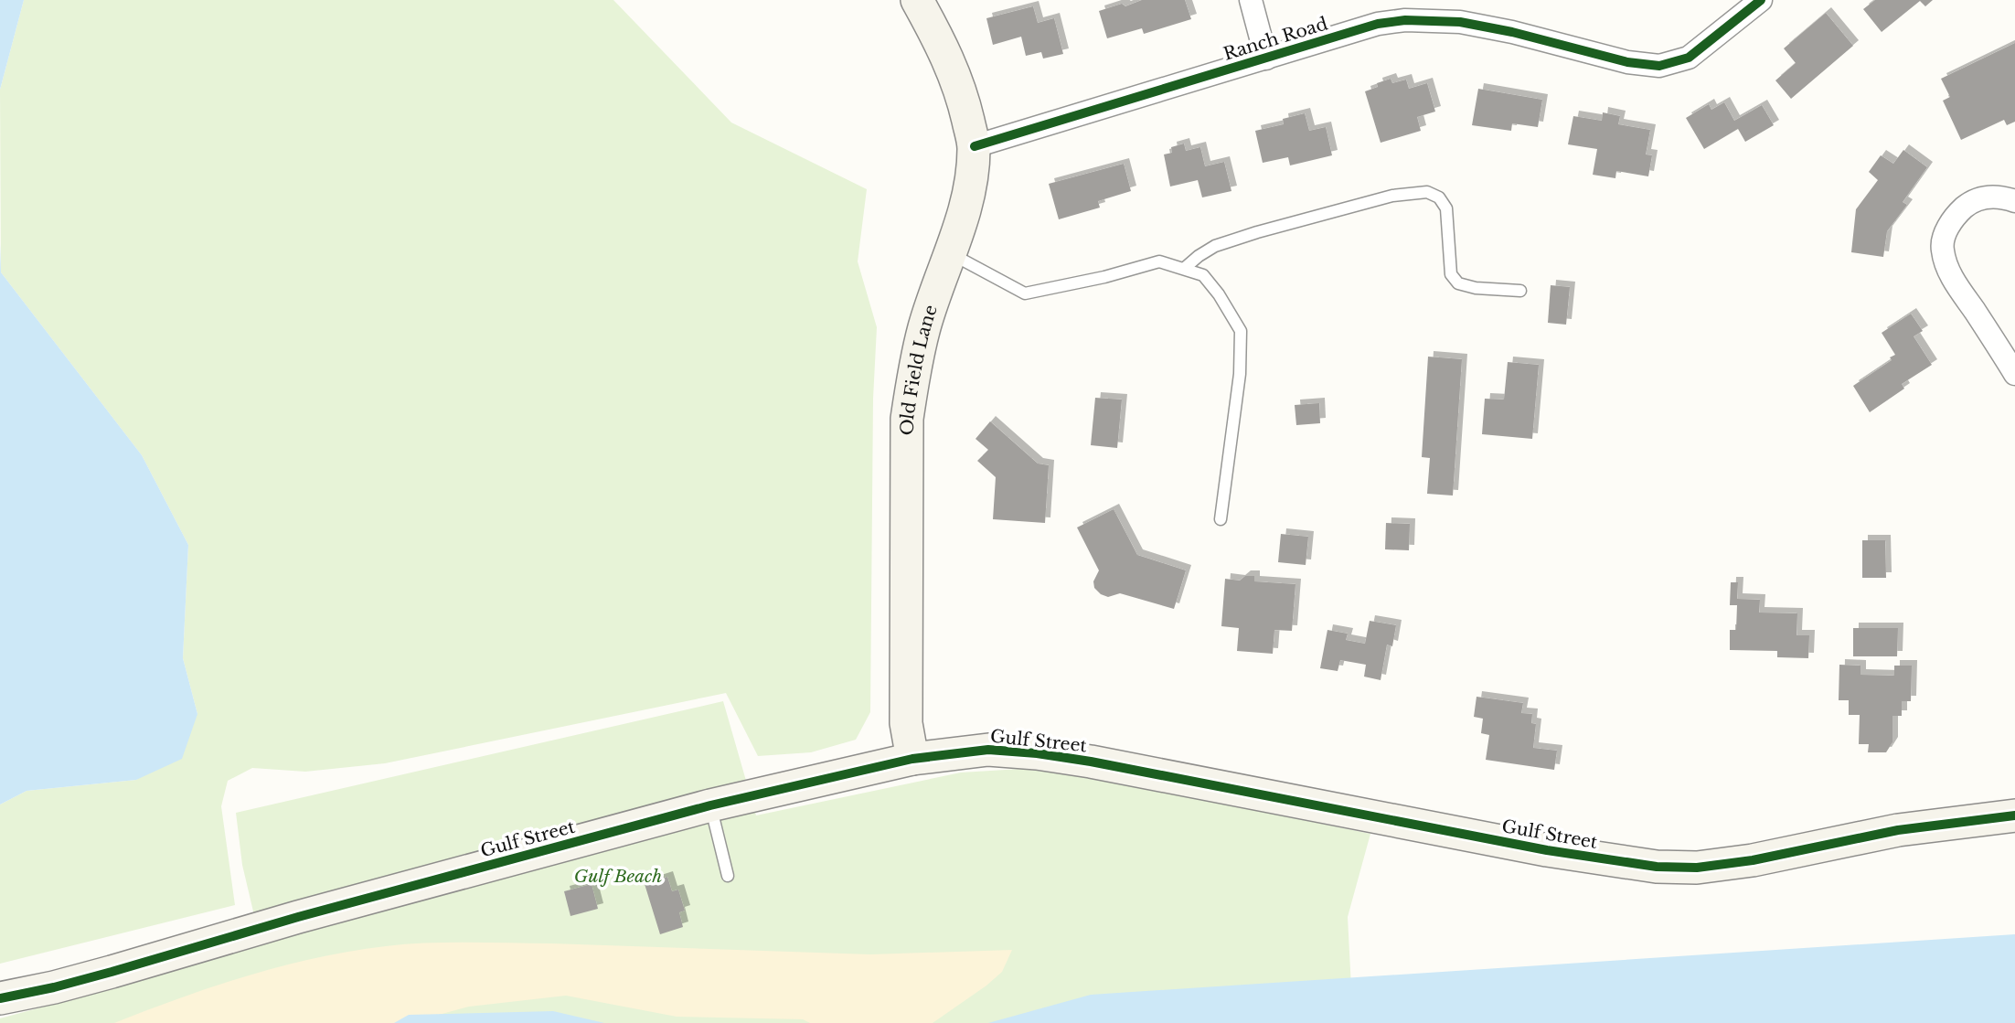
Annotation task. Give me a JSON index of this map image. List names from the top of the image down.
{
  "streets": {
    "main road": ["Old Field Lane", "Gulf Street"],
    "street": ["Ranch Road"]
  },
  "crossings": [
    ["Ranch Road", "Old Field Lane"],
    ["Old Field Lane", "Gulf Street"]
  ],
  "parks": ["Gulf Beach"]
}
